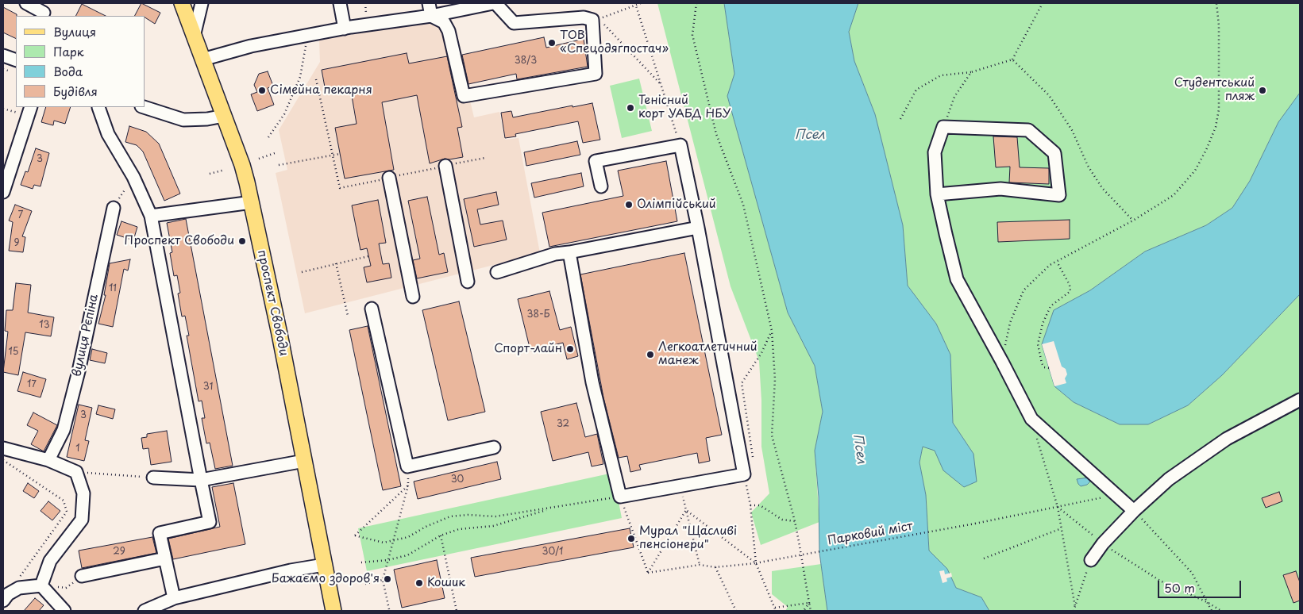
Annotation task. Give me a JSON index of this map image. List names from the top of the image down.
{
  "streets": {
    "main road": ["проспект Свободи"],
    "street": ["вулиця Рєпіна"],
    "path": ["Парковий міст"]
  },
  "water": ["Псел"],
  "places": [
    "ТОВ «Спецодягпостач»",
    "Сімейна пекарня",
    "Студентський пляж",
    "Тенісний корт УАБД НБУ",
    "Олімпійський",
    "Проспект Свободи",
    "Спорт-лайн",
    "Легкоатлетичний манеж",
    "Мурал \"Щасливі пенсіонери\"",
    "Бажаємо здоров'я",
    "Кошик"
  ],
  "house_numbers": [
    "38/3",
    "3",
    "7",
    "9",
    "11",
    "38-Б",
    "13",
    "15",
    "17",
    "31",
    "3",
    "32",
    "1",
    "30",
    "29",
    "30/1"
  ],
  "legend": [
    "Вулиця",
    "Парк",
    "Вода",
    "Будівля"
  ],
  "scale_bar": "50 m"
}
